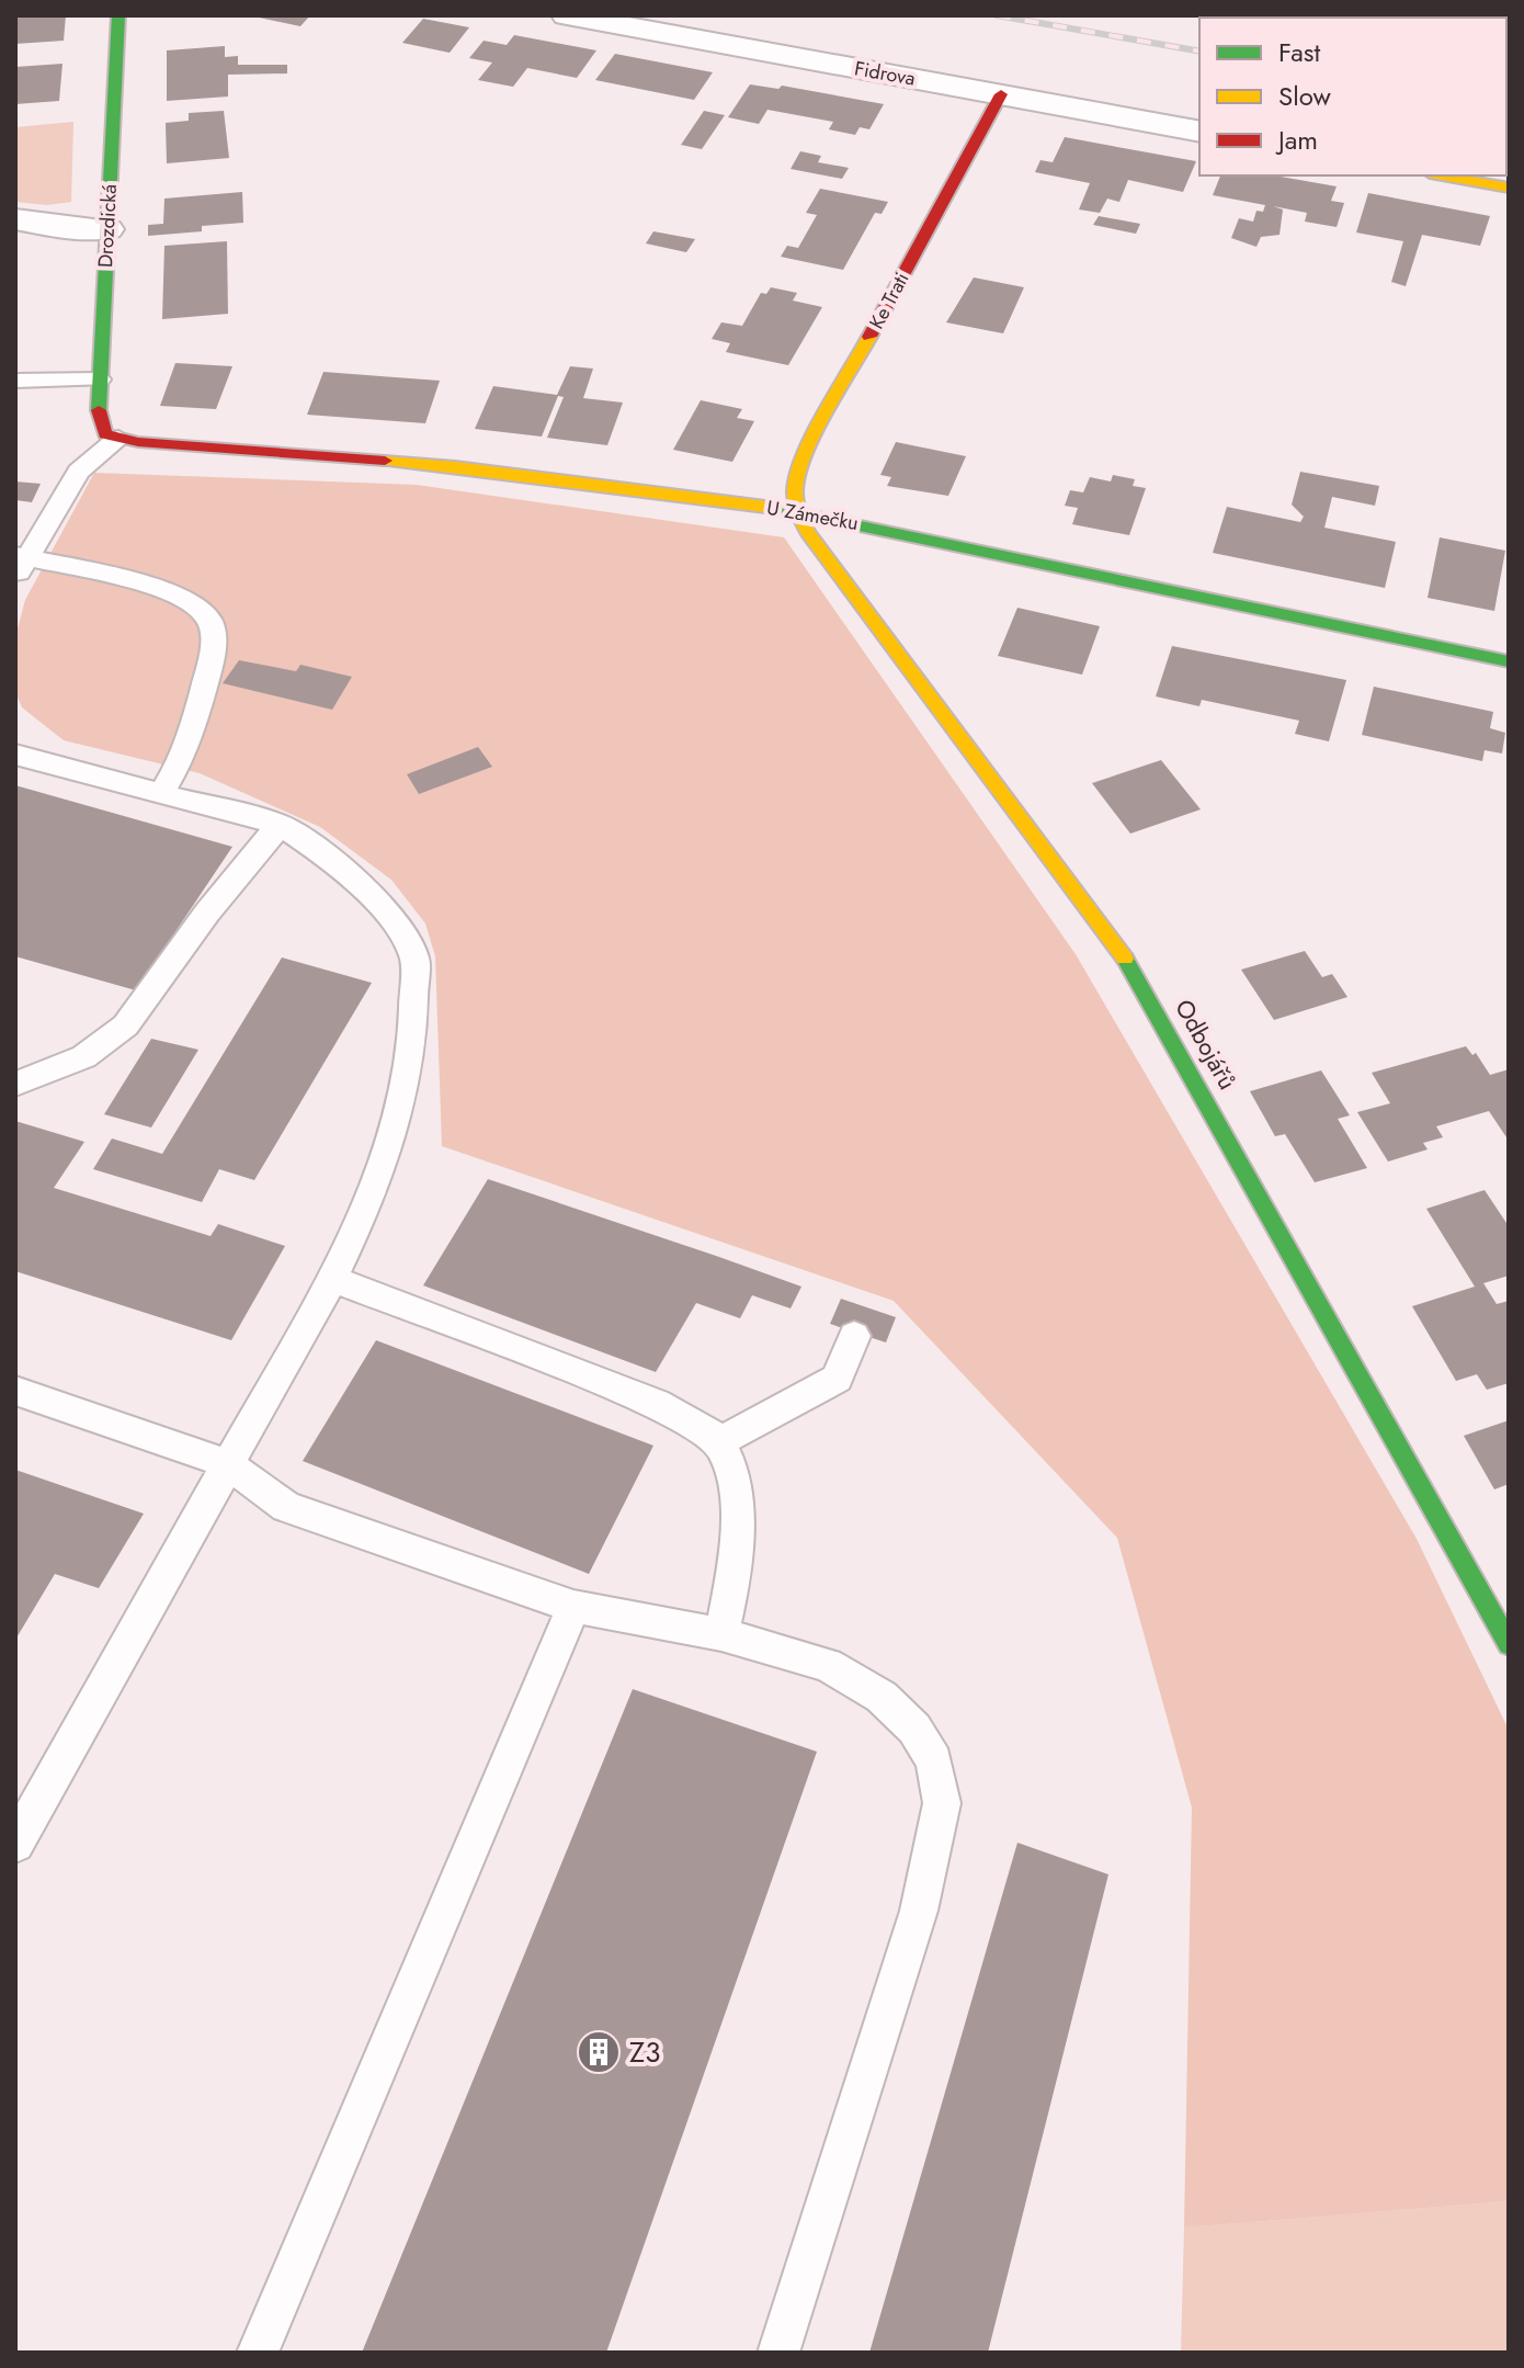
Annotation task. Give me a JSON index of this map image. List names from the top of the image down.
{
  "streets": {
    "street": [
      "Fidrova",
      "Drozdická",
      "Ke Trati",
      "U Zámečku",
      "Odbojářů"
    ]
  },
  "crossings": [
    ["Fidrova", "Ke Trati"],
    ["Drozdická", "U Zámečku"],
    ["Ke Trati", "U Zámečku"],
    ["Ke Trati", "Odbojářů"],
    ["U Zámečku", "Odbojářů"]
  ],
  "places": {
    "building": ["Z3"]
  },
  "legend": ["Fast", "Slow", "Jam"]
}
